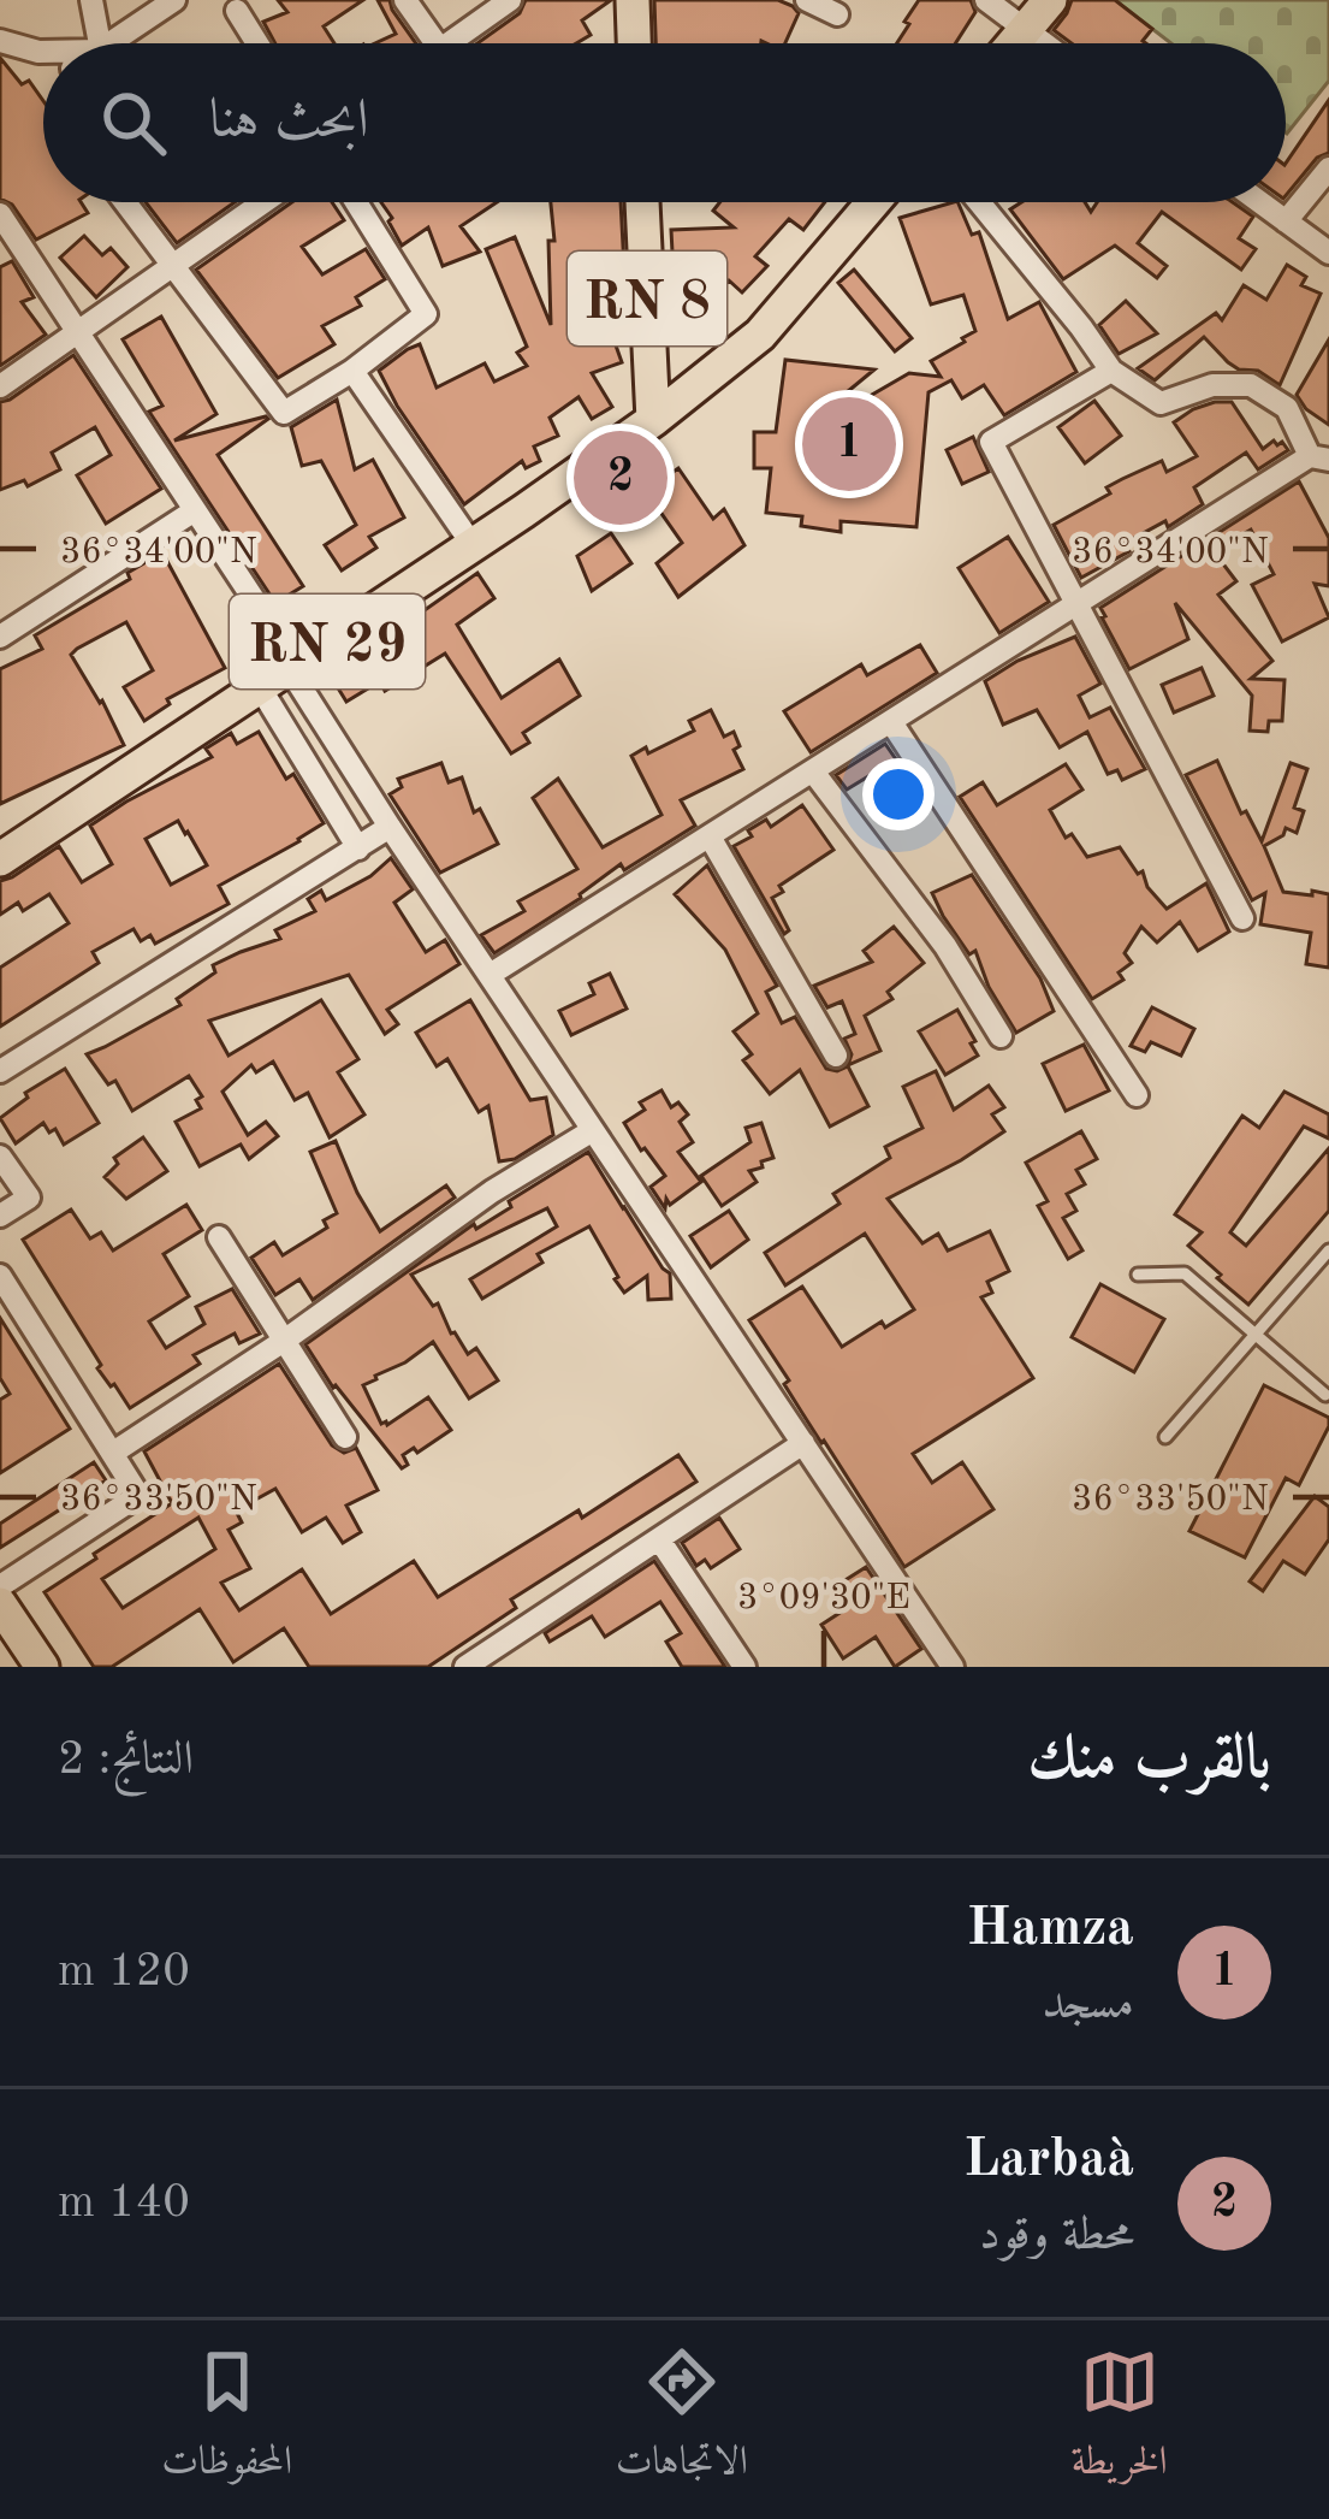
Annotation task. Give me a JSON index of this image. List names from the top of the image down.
{
  "streets": {
    "main road": ["RN 8", "RN 29"]
  },
  "crossings": [
    ["RN 8", "RN 29"]
  ],
  "page": {
    "search": "ابحث هنا",
    "pins": ["1", "2"],
    "heading": ["بالقرب منك", "النتائج: 2"],
    "list": [
      {
        "mark": "1",
        "name": "Hamza",
        "note": "مسجد",
        "value": "120 m"
      },
      {
        "mark": "2",
        "name": "Larbaà",
        "note": "محطة وقود",
        "value": "140 m"
      }
    ],
    "nav": ["الخريطة", "الاتجاهات", "المحفوظات"]
  },
  "coordinates": ["36°34'00\"N", "36°33'50\"N", "3°09'30\"E"]
}
